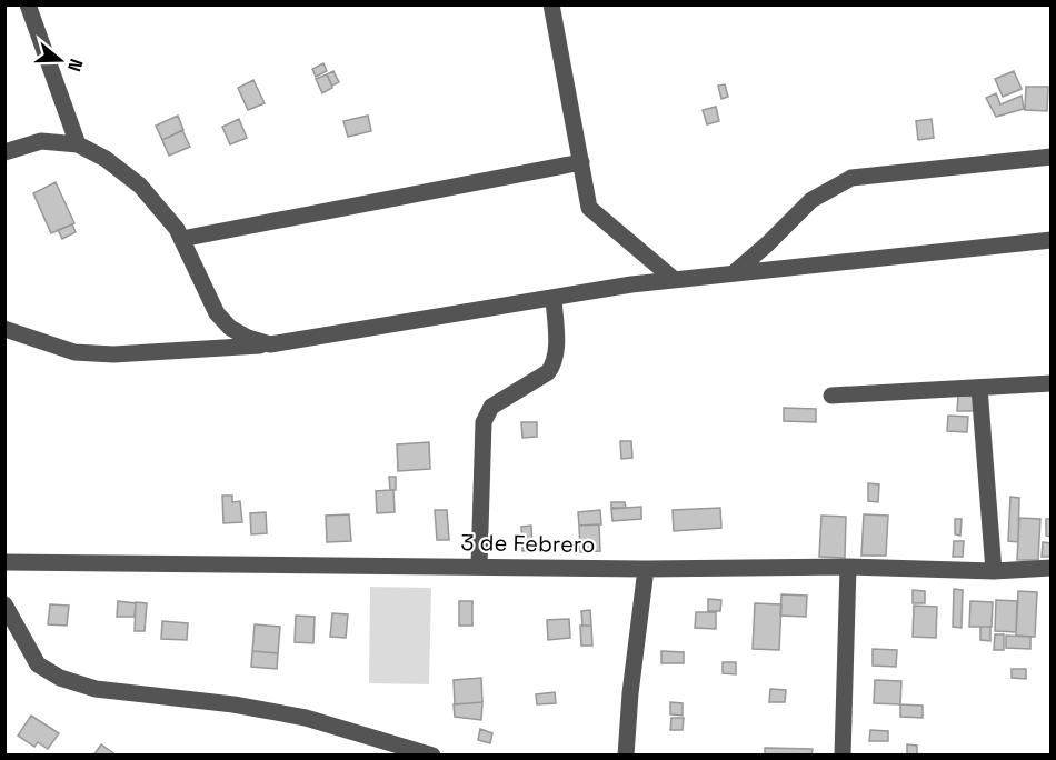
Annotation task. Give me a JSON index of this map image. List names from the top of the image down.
{
  "streets": {
    "street": ["3 de Febrero"]
  },
  "north": "right"
}
